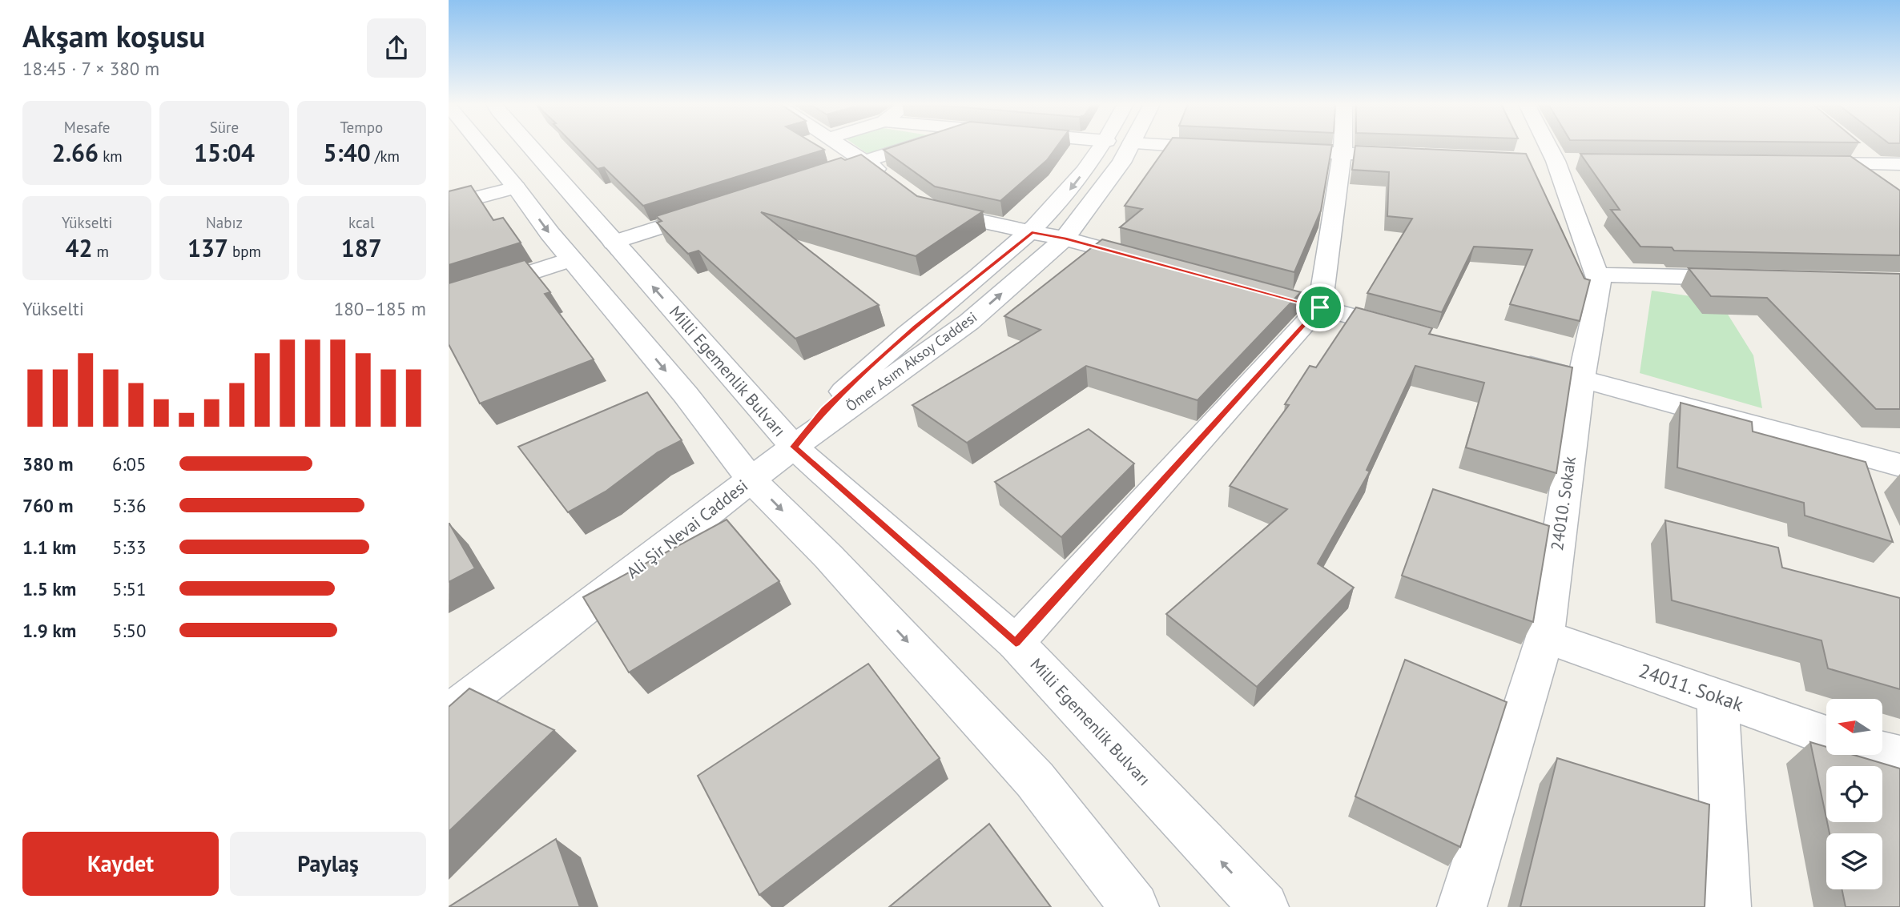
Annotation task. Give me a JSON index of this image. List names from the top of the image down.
{
  "streets": {
    "street": [
      "Ömer Asım Aksoy Caddesi",
      "Milli Egemenlik Bulvarı",
      "24010. Sokak",
      "Ali Şir Nevai Caddesi",
      "24011. Sokak"
    ]
  },
  "crossings": [
    ["Ömer Asım Aksoy Caddesi", "Milli Egemenlik Bulvarı"],
    ["Ömer Asım Aksoy Caddesi", "Ali Şir Nevai Caddesi"],
    ["Milli Egemenlik Bulvarı", "Ali Şir Nevai Caddesi"],
    ["24010. Sokak", "24011. Sokak"]
  ],
  "north": "left",
  "page": {
    "heading": ["Akşam koşusu", "18:45 · 7 × 380 m"],
    "stats": [
      ["Mesafe", "2.66 km"],
      ["Süre", "15:04"],
      ["Tempo", "5:40 /km"],
      ["Yükselti", "42 m"],
      ["Nabız", "137 bpm"],
      ["kcal", "187"]
    ],
    "chart": ["Yükselti", "180–185 m"],
    "list": [
      {
        "name": "380 m",
        "note": "6:05"
      },
      {
        "name": "760 m",
        "note": "5:36"
      },
      {
        "name": "1.1 km",
        "note": "5:33"
      },
      {
        "name": "1.5 km",
        "note": "5:51"
      },
      {
        "name": "1.9 km",
        "note": "5:50"
      }
    ],
    "buttons": ["Kaydet", "Paylaş"]
  }
}
